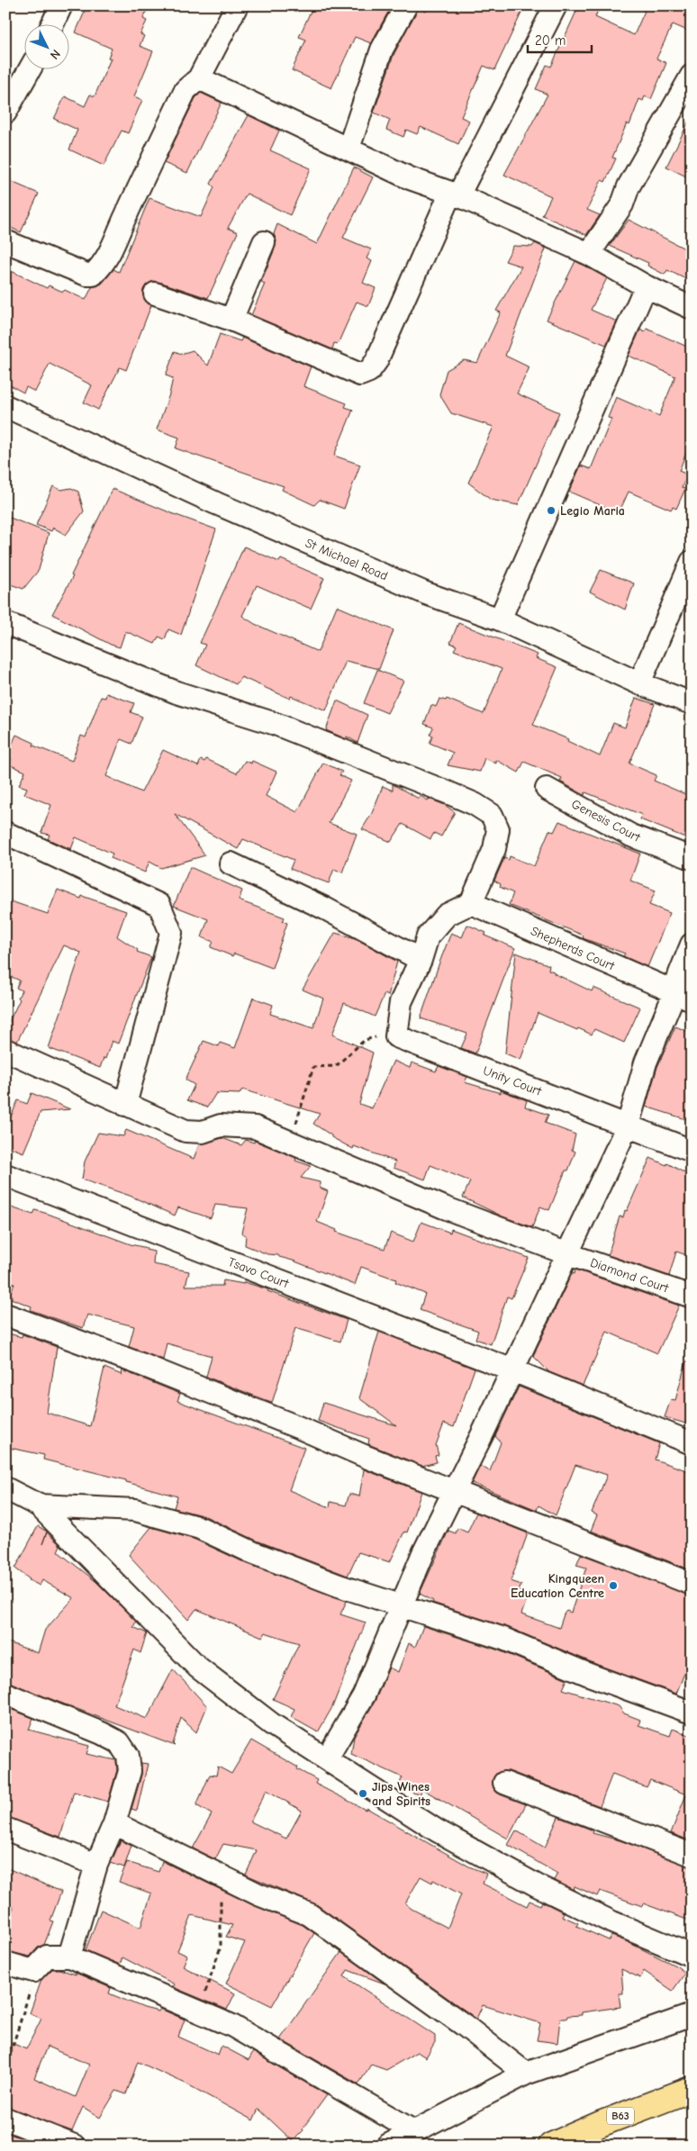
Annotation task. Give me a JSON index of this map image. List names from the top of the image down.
{
  "streets": {
    "highway": ["B63"],
    "street": [
      "St Michael Road",
      "Genesis Court",
      "Shepherds Court",
      "Unity Court",
      "Tsavo Court",
      "Diamond Court"
    ]
  },
  "places": ["Legio Maria", "Kingqueen Education Centre", "Jips Wines and Spirits"],
  "scale_bar": "20 m",
  "north": "bottom right"
}
